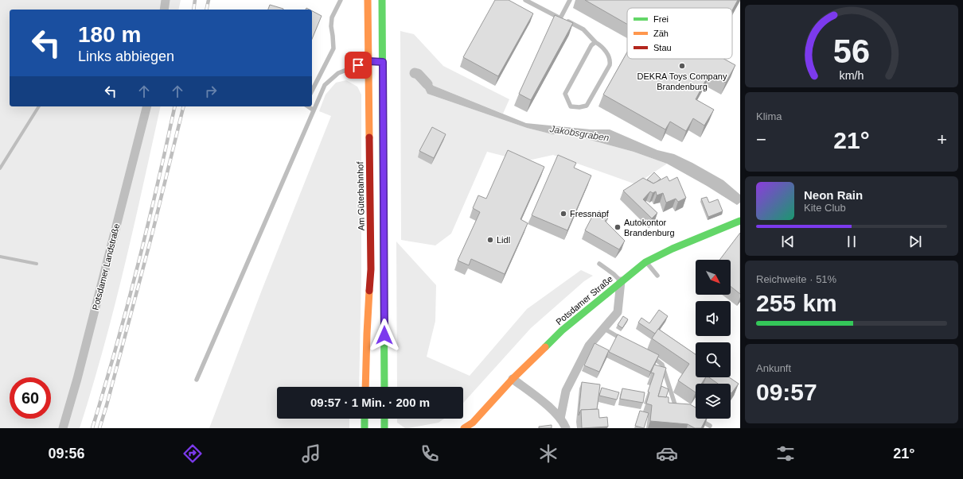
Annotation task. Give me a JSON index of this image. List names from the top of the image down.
{
  "streets": {
    "main road": ["Am Güterbahnhof", "Potsdamer Straße"],
    "street": ["Potsdamer Landstraße"]
  },
  "water": ["Jakobsgraben"],
  "places": [
    "DEKRA Toys Company Brandenburg",
    "Fressnapf",
    "Autokontor Brandenburg",
    "Lidl"
  ],
  "legend": ["Frei", "Zäh", "Stau"],
  "north": "bottom right",
  "page": {
    "turn": ["180 m", "Links abbiegen"],
    "tile": [
      "Klima",
      ["Reichweite · 51%", "255 km"],
      ["Ankunft", "09:57"]
    ],
    "heat": ["−", "21°", "+"],
    "song": ["Neon Rain", "Kite Club"],
    "limit": "60",
    "trip": "09:57 · 1 Min. · 200 m",
    "tabs": ["09:56", "21°"],
    "gauge": ["56", "km/h"]
  }
}
